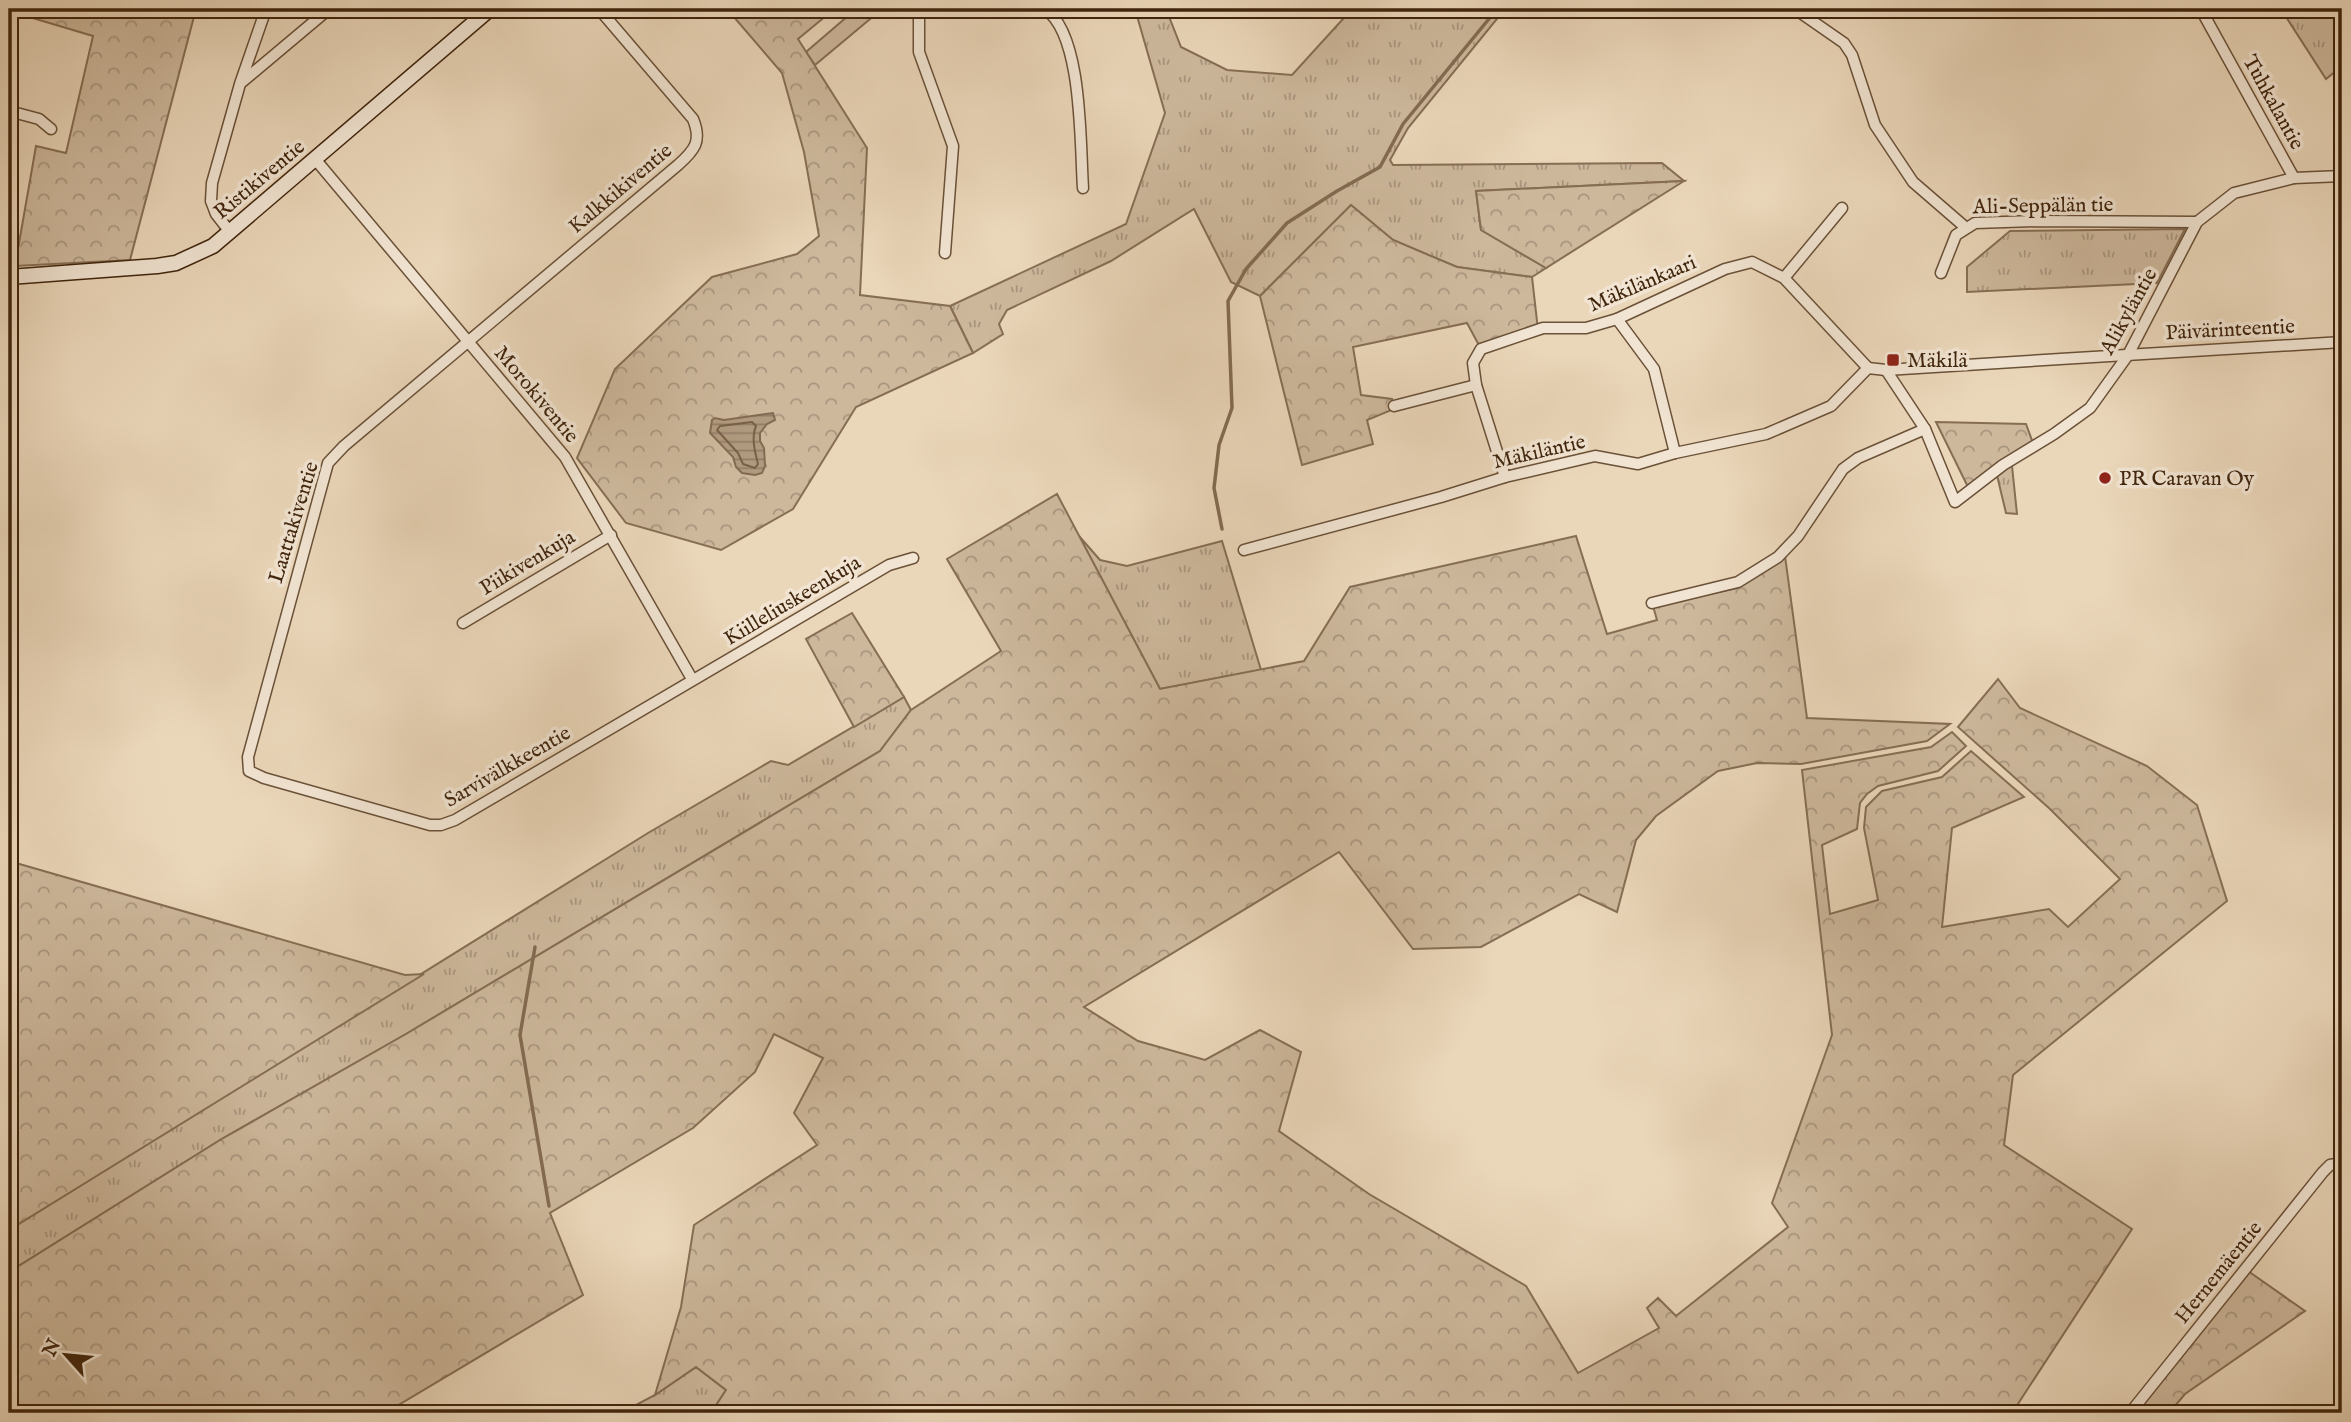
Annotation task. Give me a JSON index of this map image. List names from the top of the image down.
{
  "streets": {
    "street": [
      "Tuhkalantie",
      "Ristikiventie",
      "Kalkkikiventie",
      "Ali-Seppälän tie",
      "Mäkilänkaari",
      "Alikyläntie",
      "Päivärinteentie",
      "Morokiventie",
      "Mäkiläntie",
      "Laattakiventie",
      "Piikivenkuja",
      "Kiilleliuskeenkuja",
      "Sarvivälkkeentie",
      "Hernemäentie"
    ]
  },
  "crossings": [
    ["Tuhkalantie", "Alikyläntie"],
    ["Ristikiventie", "Morokiventie"],
    ["Kalkkikiventie", "Morokiventie"],
    ["Kalkkikiventie", "Laattakiventie"],
    ["Ali-Seppälän tie", "Alikyläntie"],
    ["Mäkilänkaari", "Päivärinteentie"],
    ["Mäkilänkaari", "Mäkiläntie"],
    ["Alikyläntie", "Päivärinteentie"],
    ["Päivärinteentie", "Mäkiläntie"],
    ["Morokiventie", "Laattakiventie"],
    ["Morokiventie", "Piikivenkuja"],
    ["Morokiventie", "Kiilleliuskeenkuja"],
    ["Morokiventie", "Sarvivälkkeentie"],
    ["Laattakiventie", "Sarvivälkkeentie"],
    ["Kiilleliuskeenkuja", "Sarvivälkkeentie"]
  ],
  "places": {
    "transit": ["Mäkilä"],
    "other": ["PR Caravan Oy"]
  },
  "north": "top left"
}
